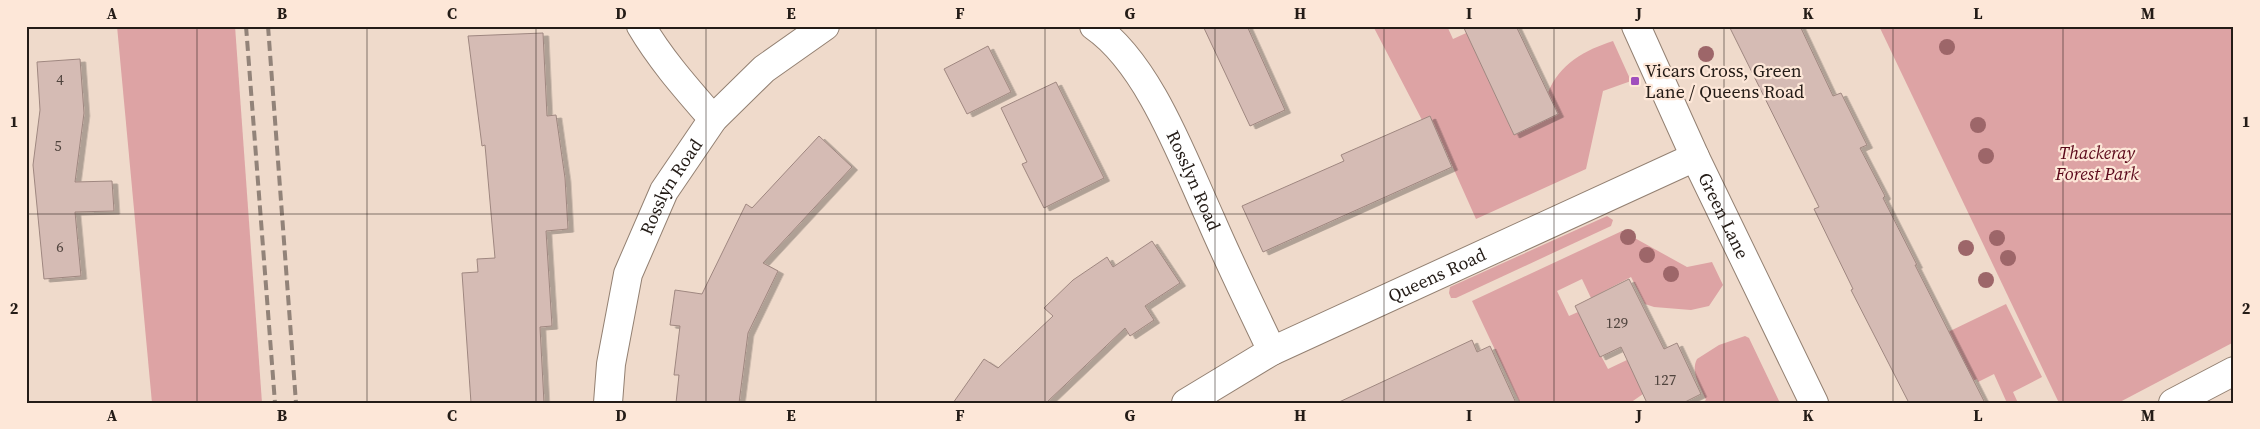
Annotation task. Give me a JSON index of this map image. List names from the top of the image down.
{
  "streets": {
    "street": ["Rosslyn Road", "Green Lane", "Queens Road"]
  },
  "crossings": [
    ["Rosslyn Road", "Queens Road"],
    ["Green Lane", "Queens Road"]
  ],
  "parks": ["Thackeray Forest Park"],
  "places": {
    "transit": ["Vicars Cross, Green Lane / Queens Road"]
  },
  "house_numbers": [
    "4",
    "5",
    "6",
    "129",
    "127"
  ],
  "grid": {
    "columns": [
      "A",
      "B",
      "C",
      "D",
      "E",
      "F",
      "G",
      "H",
      "I",
      "J",
      "K",
      "L",
      "M"
    ],
    "rows": ["1", "2"]
  }
}
